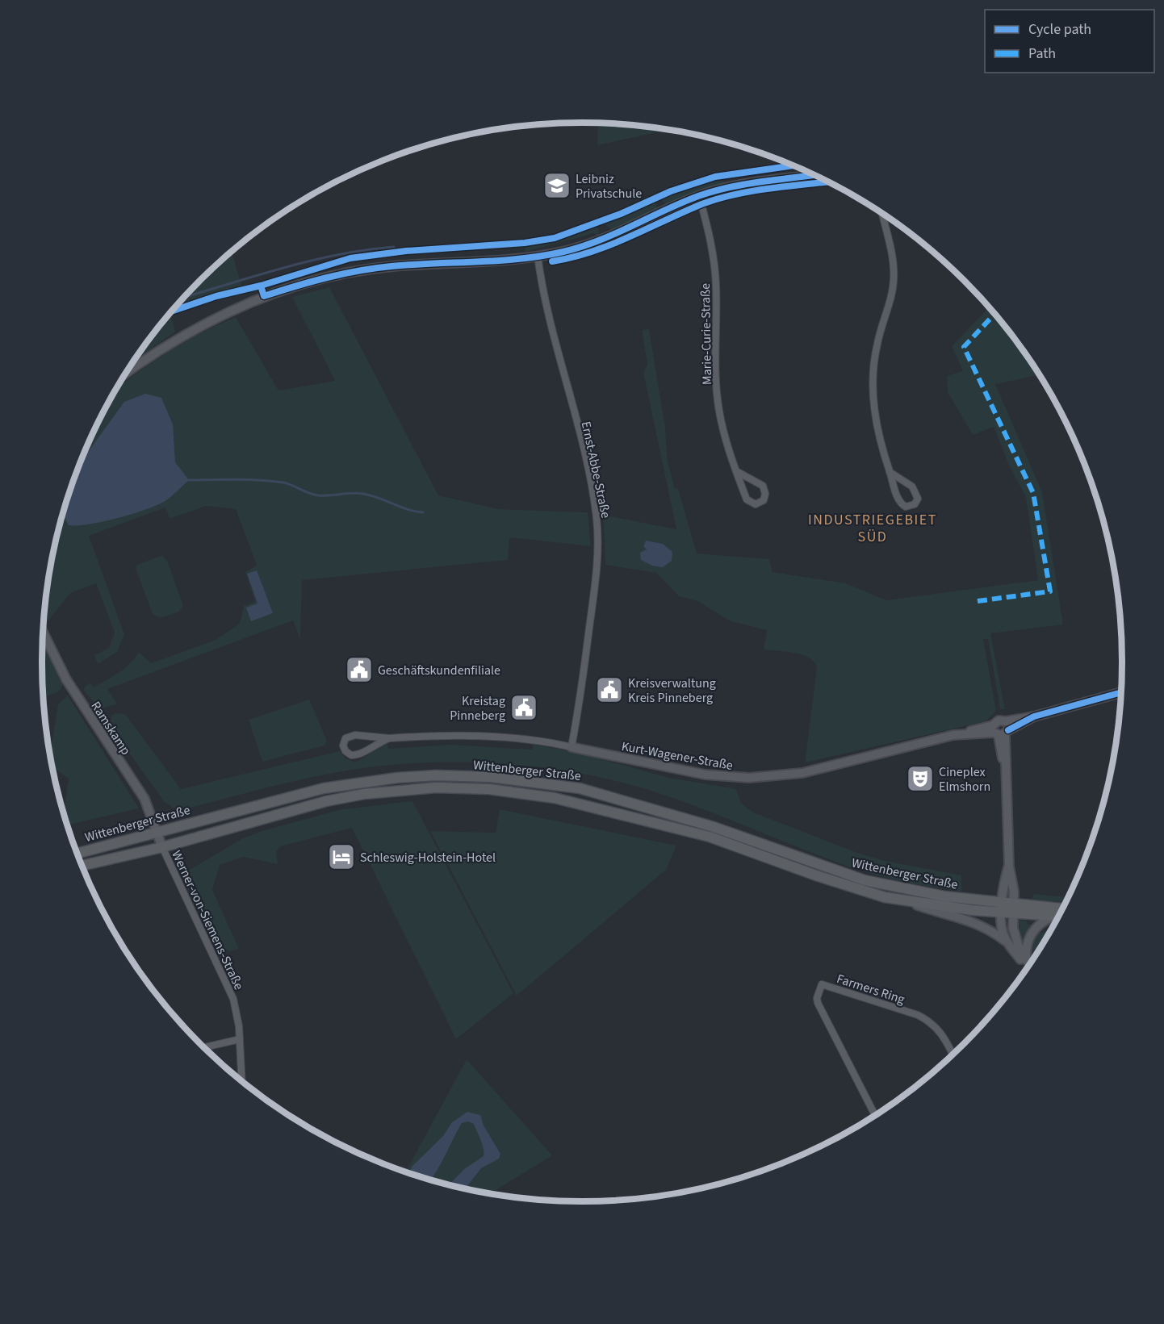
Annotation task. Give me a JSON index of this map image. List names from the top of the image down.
{
  "streets": {
    "main road": ["Wittenberger Straße"],
    "street": [
      "Marie-Curie-Straße",
      "Ernst-Abbe-Straße",
      "Ramskamp",
      "Kurt-Wagener-Straße",
      "Werner-von-Siemens-Straße",
      "Farmers Ring"
    ]
  },
  "crossings": [
    ["Ernst-Abbe-Straße", "Kurt-Wagener-Straße"],
    ["Ramskamp", "Wittenberger Straße"],
    ["Ramskamp", "Werner-von-Siemens-Straße"],
    ["Wittenberger Straße", "Werner-von-Siemens-Straße"]
  ],
  "districts": ["INDUSTRIEGEBIET SÜD"],
  "places": {
    "school or university": ["Leibniz Privatschule"],
    "public building": ["Geschäftskundenfiliale", "Kreisverwaltung Kreis Pinneberg", "Kreistag Pinneberg"],
    "theatre": ["Cineplex Elmshorn"],
    "hotel": ["Schleswig-Holstein-Hotel"]
  },
  "legend": ["Cycle path", "Path"]
}
